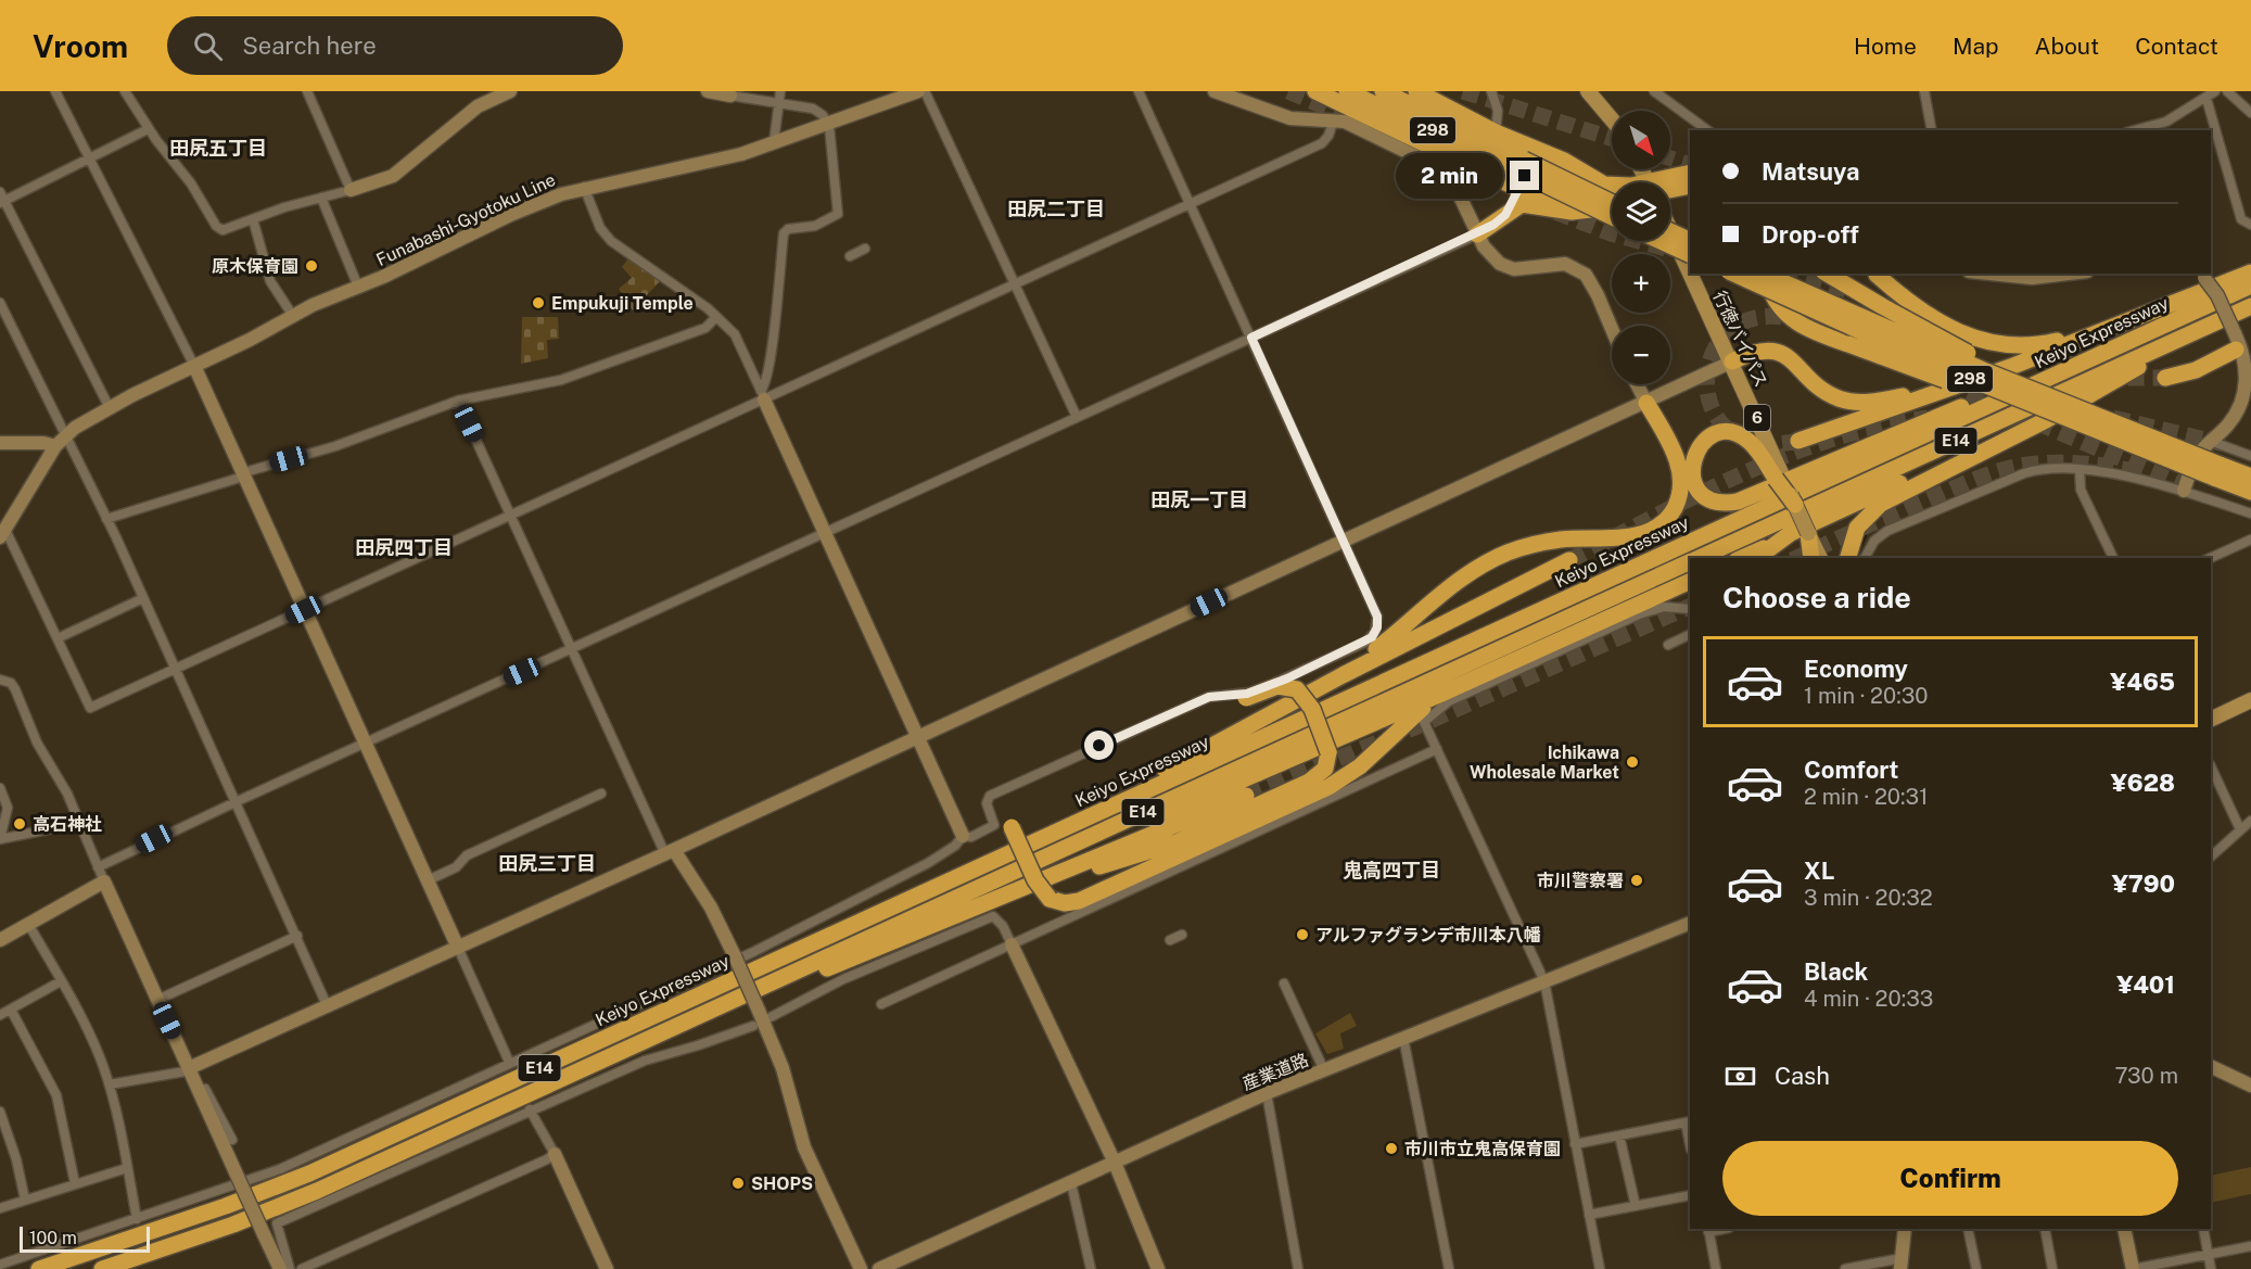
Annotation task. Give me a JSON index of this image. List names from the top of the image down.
{
  "streets": {
    "highway": ["298", "Keiyo Expressway", "E14"],
    "main road": ["行徳バイパス", "6"],
    "street": ["Funabashi-Gyotoku Line", "産業道路"]
  },
  "districts": [
    "田尻五丁目",
    "田尻二丁目",
    "田尻一丁目",
    "田尻四丁目",
    "田尻三丁目",
    "鬼高四丁目"
  ],
  "places": [
    "原木保育園",
    "Empukuji Temple",
    "Ichikawa Wholesale Market",
    "高石神社",
    "市川警察署",
    "アルファグランデ市川本八幡",
    "市川市立鬼高保育園",
    "SHOPS"
  ],
  "scale_bar": "100 m",
  "north": "bottom right",
  "page": {
    "header": "Vroom",
    "search": "Search here",
    "nav": [
      "Home",
      "Map",
      "About",
      "Contact"
    ],
    "map_buttons": ["+", "−"],
    "banner": ["Matsuya", "Drop-off"],
    "bubble": "2 min",
    "heading": "Choose a ride",
    "list": [
      {
        "name": "Economy",
        "note": "1 min · 20:30",
        "value": "¥465"
      },
      {
        "name": "Comfort",
        "note": "2 min · 20:31",
        "value": "¥628"
      },
      {
        "name": "XL",
        "note": "3 min · 20:32",
        "value": "¥790"
      },
      {
        "name": "Black",
        "note": "4 min · 20:33",
        "value": "¥401"
      }
    ],
    "pay": ["Cash", "730 m"],
    "buttons": "Confirm",
    "scale": "100 m"
  }
}
